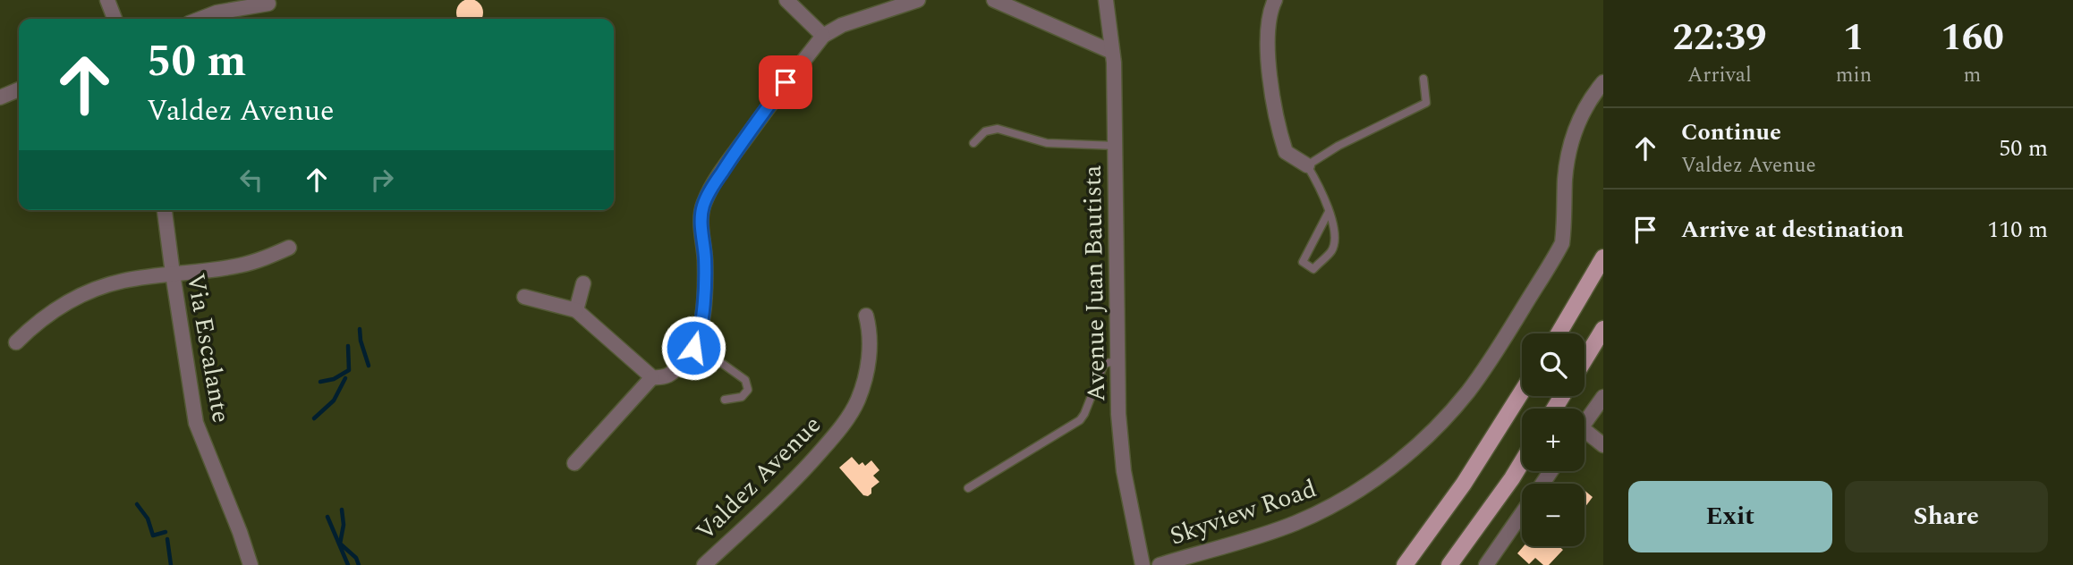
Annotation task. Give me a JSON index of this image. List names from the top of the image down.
{
  "streets": {
    "street": [
      "Avenue Juan Bautista",
      "Via Escalante",
      "Valdez Avenue",
      "Skyview Road"
    ]
  },
  "page": {
    "eta": [
      "22:39",
      "Arrival",
      "1",
      "min",
      "160",
      "m"
    ],
    "turn": ["50 m", "Valdez Avenue"],
    "list": [
      {
        "name": "Continue",
        "note": "Valdez Avenue",
        "value": "50 m"
      },
      {
        "name": "Arrive at destination",
        "value": "110 m"
      }
    ],
    "map_buttons": ["+", "−"],
    "buttons": ["Exit", "Share"]
  }
}
